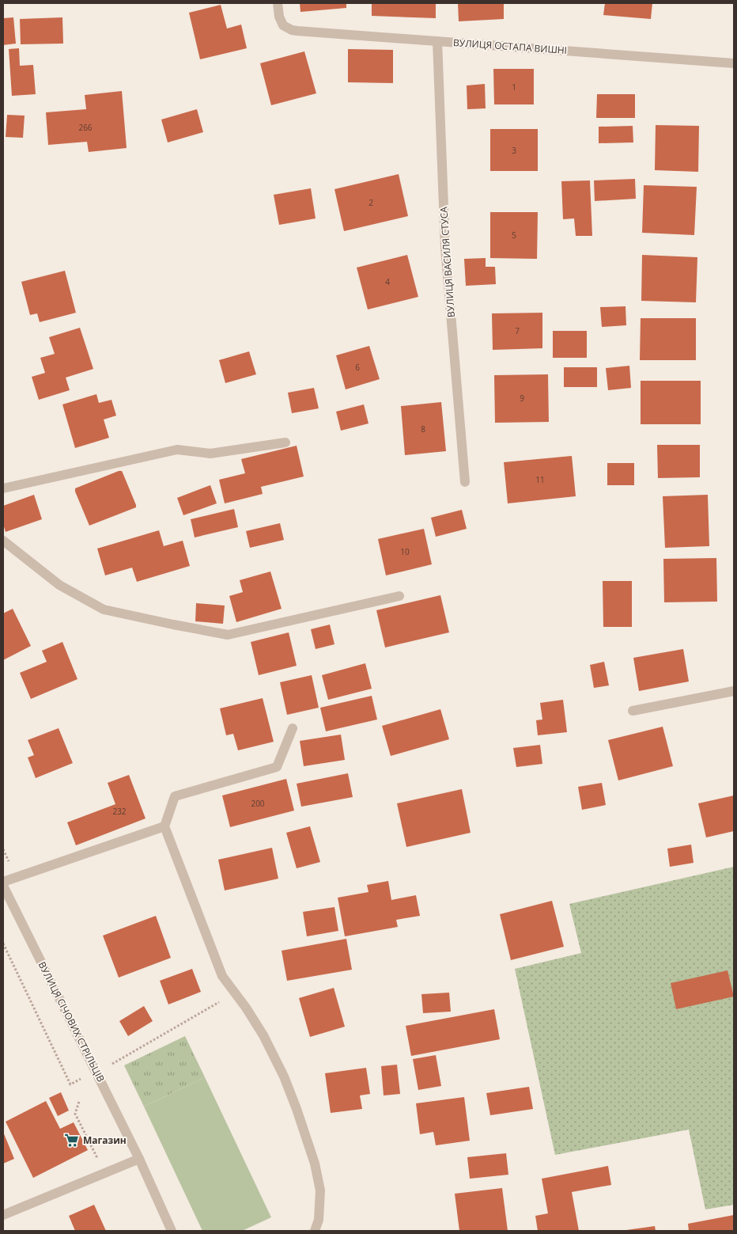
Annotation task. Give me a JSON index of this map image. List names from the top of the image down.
{
  "streets": {
    "street": ["ВУЛИЦЯ ОСТАПА ВИШНІ", "ВУЛИЦЯ ВАСИЛЯ СТУСА", "ВУЛИЦЯ СІЧОВИХ СТРІЛЬЦІВ"]
  },
  "crossings": [
    ["ВУЛИЦЯ ОСТАПА ВИШНІ", "ВУЛИЦЯ ВАСИЛЯ СТУСА"]
  ],
  "places": {
    "supermarket": ["Магазин"]
  },
  "house_numbers": [
    "1",
    "266",
    "3",
    "2",
    "5",
    "4",
    "7",
    "6",
    "9",
    "8",
    "11",
    "10",
    "200",
    "232"
  ]
}
